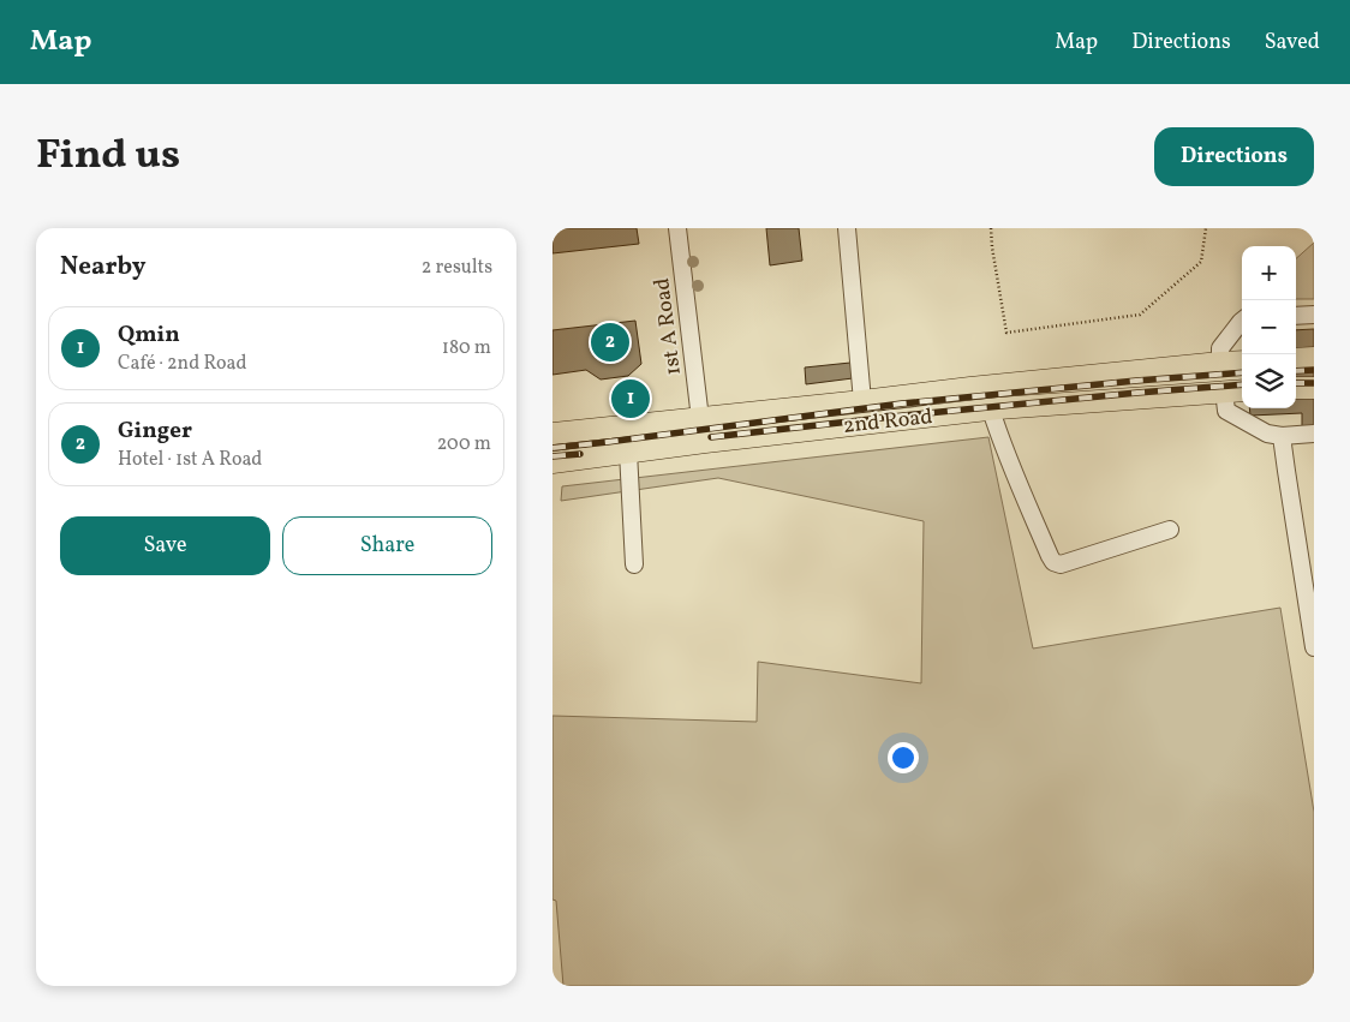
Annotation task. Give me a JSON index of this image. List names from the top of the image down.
{
  "streets": {
    "main road": ["2nd Road"],
    "street": ["1st A Road"]
  },
  "crossings": [
    ["1st A Road", "2nd Road"]
  ],
  "page": {
    "header": "Map",
    "nav": ["Map", "Directions", "Saved"],
    "title": "Find us",
    "buttons": [
      "Directions",
      ["Save", "Share"]
    ],
    "heading": ["Nearby", "2 results"],
    "map_buttons": ["+", "−"],
    "list": [
      {
        "mark": "1",
        "name": "Qmin",
        "note": "Café · 2nd Road",
        "value": "180 m"
      },
      {
        "mark": "2",
        "name": "Ginger",
        "note": "Hotel · 1st A Road",
        "value": "200 m"
      }
    ],
    "pins": ["2", "1"]
  }
}
